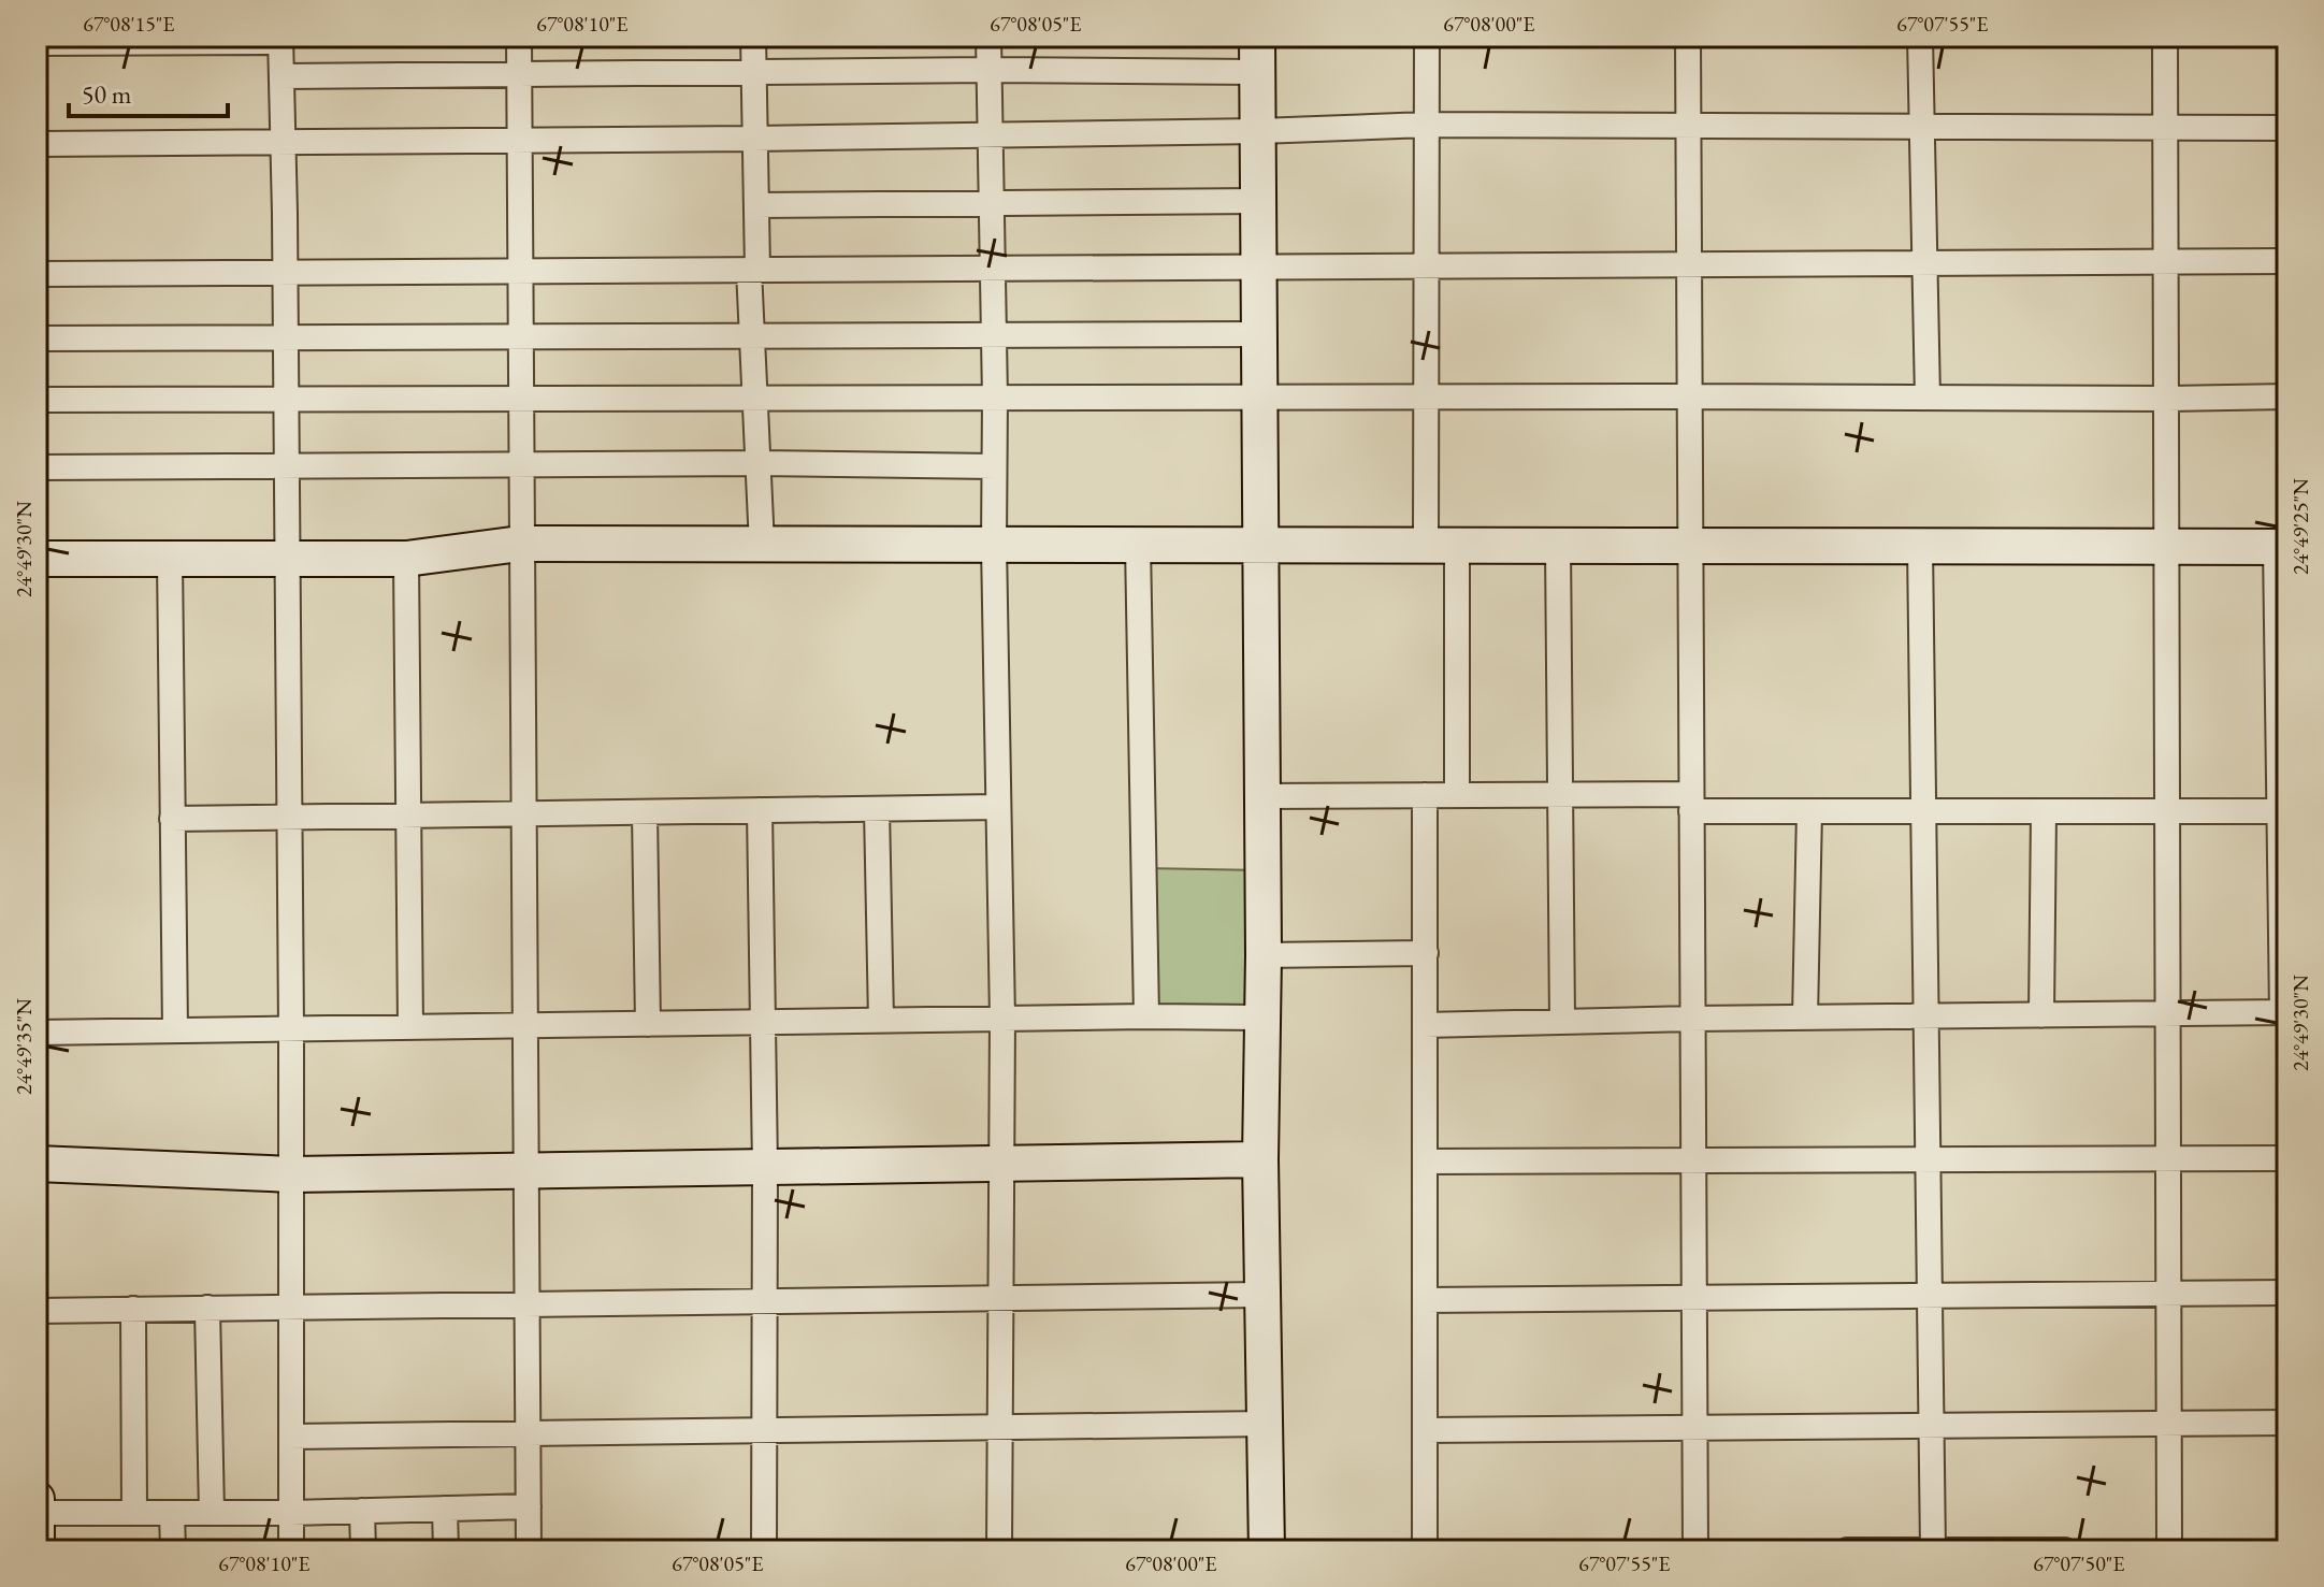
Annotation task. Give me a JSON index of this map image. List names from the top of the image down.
{
  "scale_bar": "50 m",
  "coordinates": [
    "67°08'15\"E",
    "67°08'10\"E",
    "67°08'05\"E",
    "67°08'00\"E",
    "67°07'55\"E",
    "24°49'25\"N",
    "24°49'30\"N",
    "24°49'35\"N",
    "67°07'50\"E"
  ]
}
